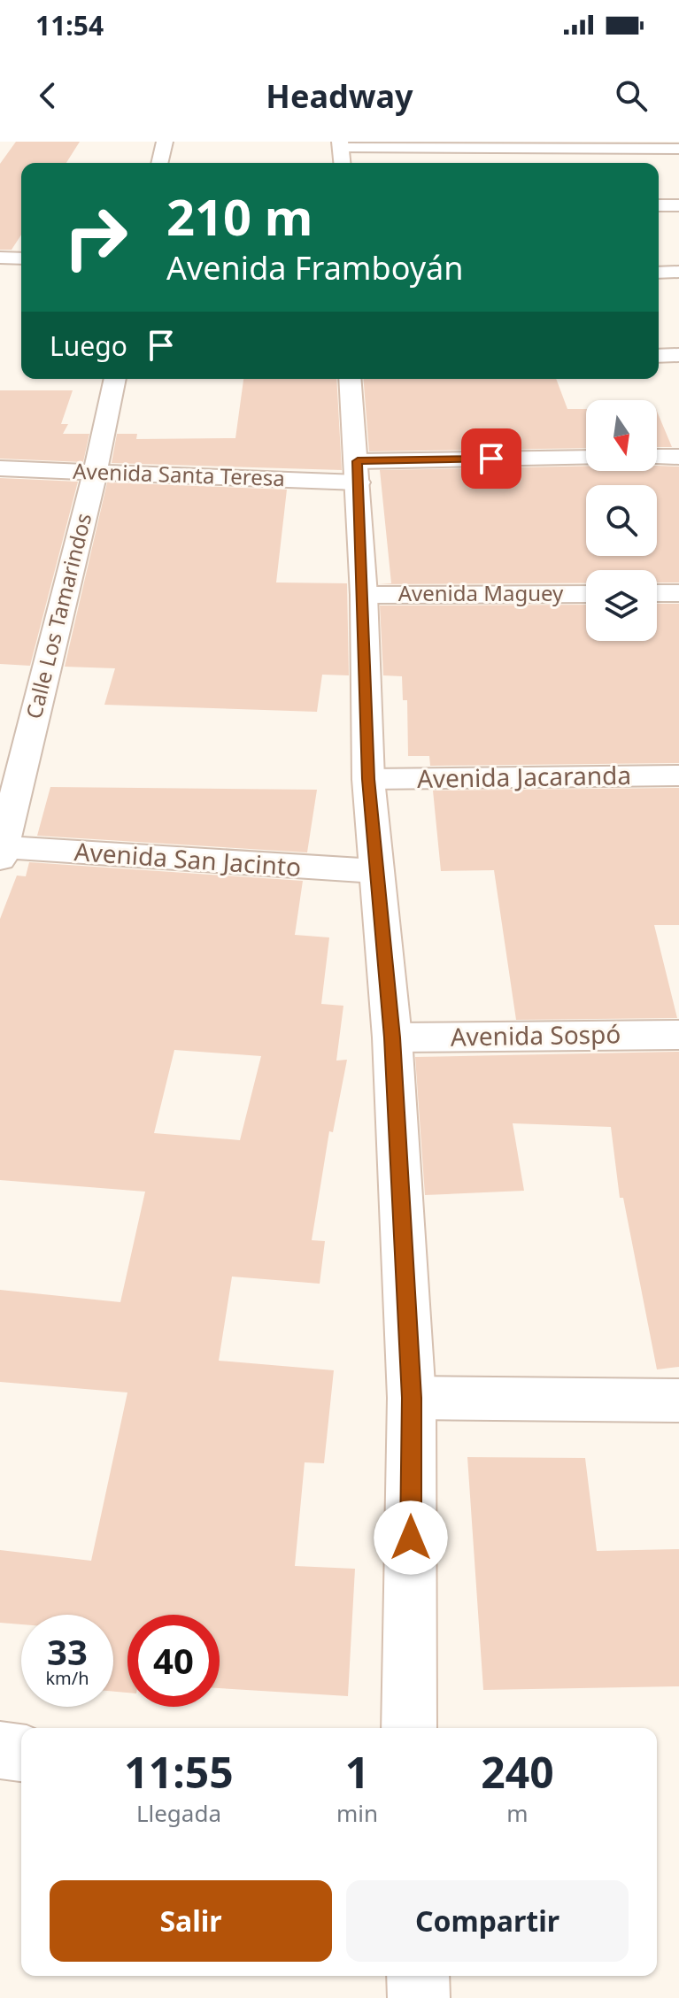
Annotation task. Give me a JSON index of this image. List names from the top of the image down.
{
  "streets": {
    "street": [
      "Avenida Santa Teresa",
      "Avenida Maguey",
      "Calle Los Tamarindos",
      "Avenida Jacaranda",
      "Avenida San Jacinto",
      "Avenida Sospó"
    ]
  },
  "crossings": [
    ["Avenida Santa Teresa", "Calle Los Tamarindos"],
    ["Calle Los Tamarindos", "Avenida San Jacinto"]
  ],
  "north": "bottom",
  "page": {
    "status": "11:54",
    "header": "Headway",
    "turn": ["210 m", "Avenida Framboyán"],
    "then": "Luego",
    "speed": "33 km/h",
    "limit": "40",
    "eta": [
      "11:55",
      "Llegada",
      "1",
      "min",
      "240",
      "m"
    ],
    "buttons": ["Salir", "Compartir"]
  }
}
